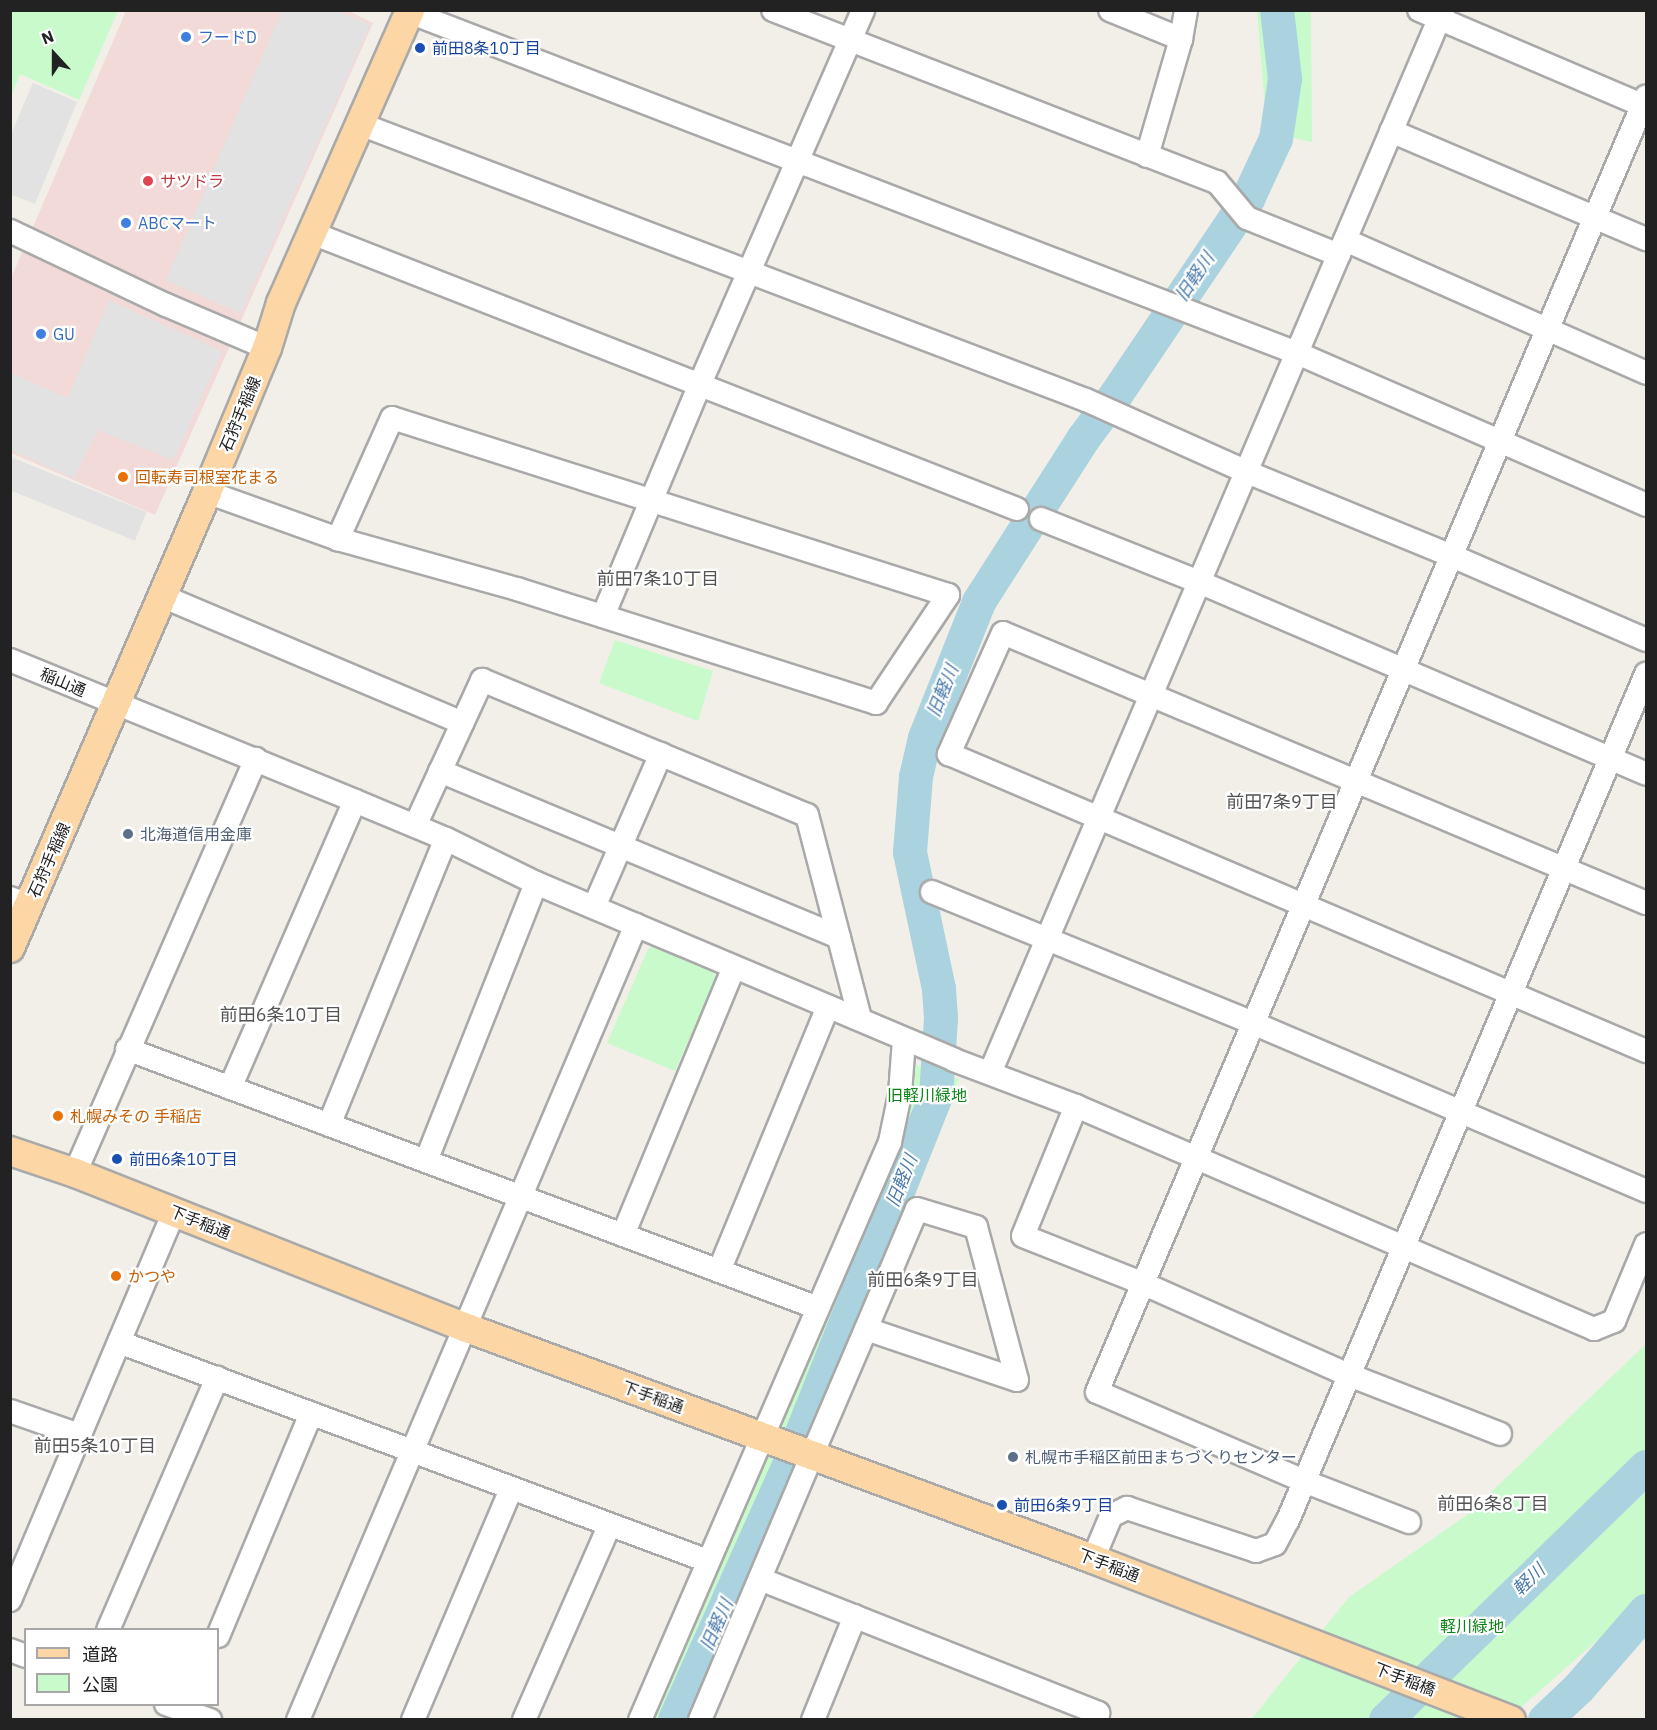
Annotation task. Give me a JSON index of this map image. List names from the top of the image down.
{
  "streets": {
    "main road": ["石狩手稲線", "下手稲通", "下手稲橋"],
    "street": ["稲山通"]
  },
  "crossings": [
    ["石狩手稲線", "稲山通"],
    ["下手稲通", "下手稲橋"]
  ],
  "districts": [
    "前田7条10丁目",
    "前田7条9丁目",
    "前田6条10丁目",
    "前田6条9丁目",
    "前田5条10丁目",
    "前田6条8丁目"
  ],
  "water": ["旧軽川", "軽川"],
  "parks": ["旧軽川緑地", "軽川緑地"],
  "places": [
    "フードD",
    "前田8条10丁目",
    "サツドラ",
    "ABCマート",
    "GU",
    "回転寿司根室花まる",
    "北海道信用金庫",
    "札幌みその 手稲店",
    "前田6条10丁目",
    "かつや",
    "札幌市手稲区前田まちづくりセンター",
    "前田6条9丁目"
  ],
  "legend": ["道路", "公園"],
  "north": "top"
}
